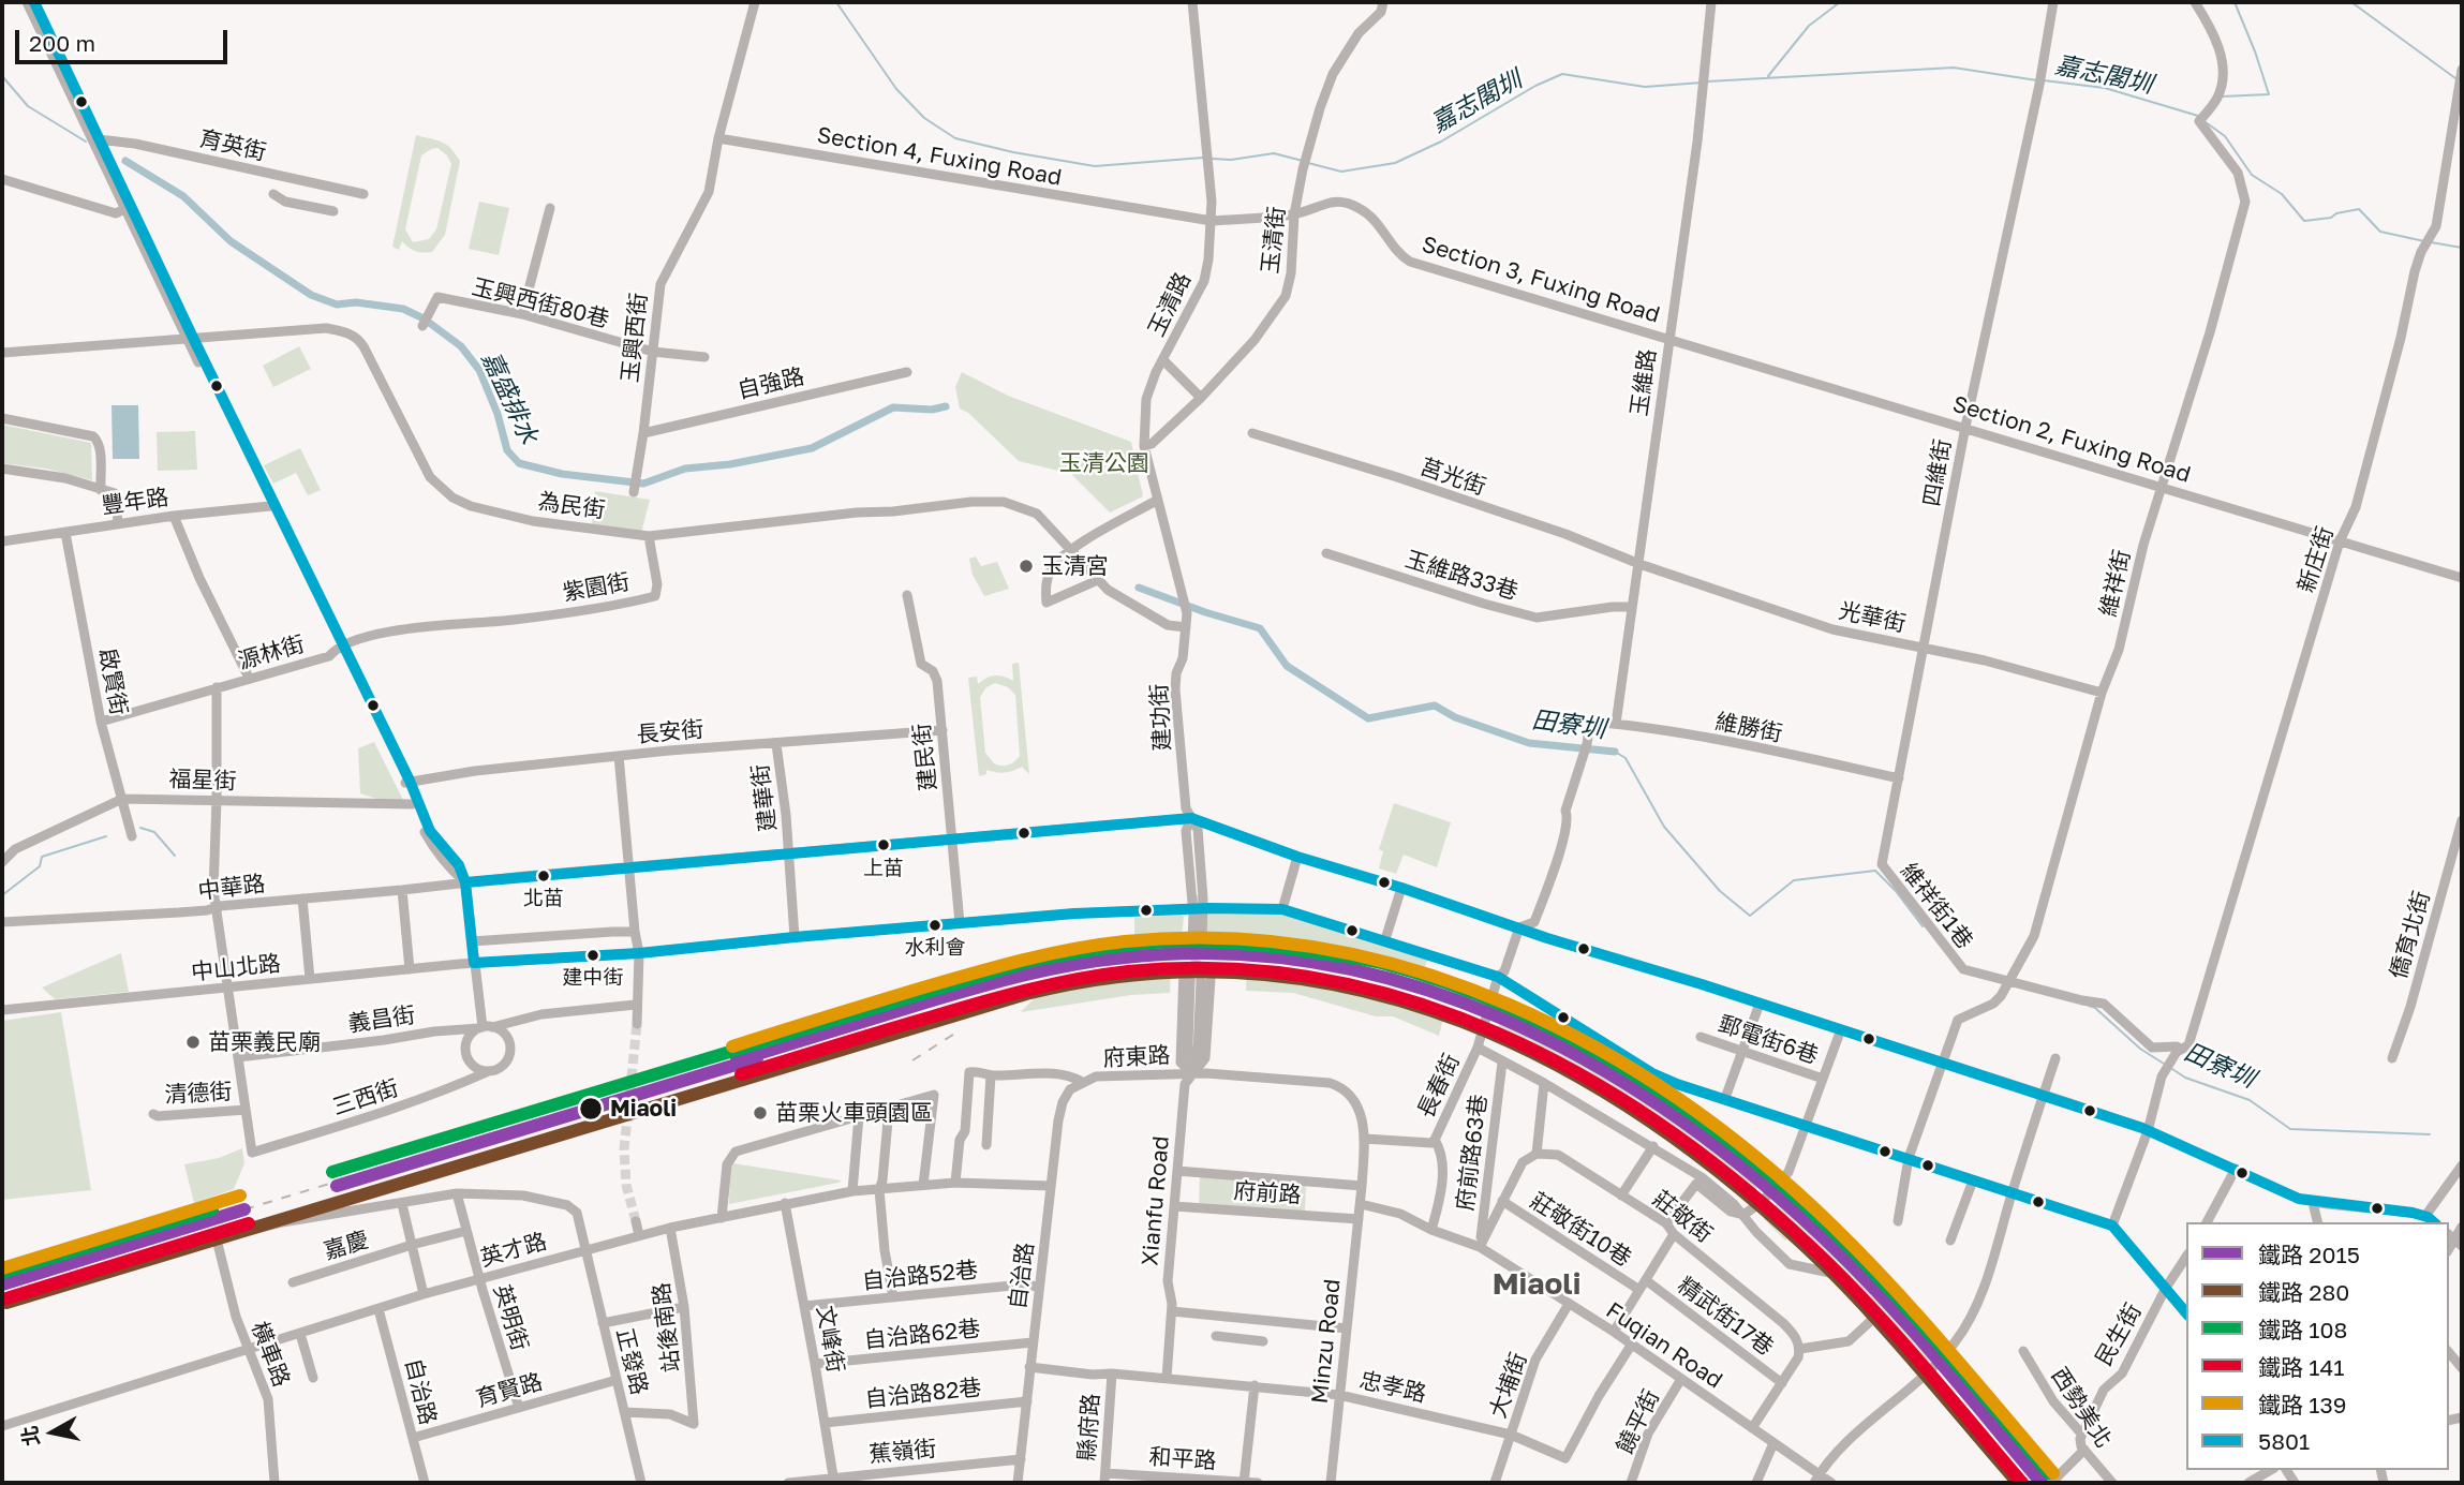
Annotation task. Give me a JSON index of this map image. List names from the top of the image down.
{
  "streets": {
    "street": [
      "育英街",
      "Section 4, Fuxing Road",
      "玉清街",
      "Section 3, Fuxing Road",
      "玉興西街80巷",
      "玉清路",
      "玉興西街",
      "玉維路",
      "自強路",
      "Section 2, Fuxing Road",
      "四維街",
      "莒光街",
      "豐年路",
      "為民街",
      "新庄街",
      "玉維路33巷",
      "維祥街",
      "紫園街",
      "光華街",
      "源林街",
      "啟賢街",
      "建功街",
      "維勝街",
      "長安街",
      "建民街",
      "福星街",
      "建華街",
      "中華路",
      "維祥街1巷",
      "僑育北街",
      "中山北路",
      "義昌街",
      "郵電街6巷",
      "府東路",
      "長春街",
      "清德街",
      "三西街",
      "府前路63巷",
      "府前路",
      "Xianfu Road",
      "莊敬街",
      "莊敬街10巷",
      "嘉慶",
      "英才路",
      "自治路52巷",
      "自治路",
      "精武街17巷",
      "英明街",
      "站後南路",
      "自治路62巷",
      "民生街",
      "文峰街",
      "Minzu Road",
      "Fuqian Road",
      "橫車路",
      "正發路",
      "大埔街",
      "忠孝路",
      "育賢路",
      "自治路82巷",
      "西勢美北",
      "饒平街",
      "縣府路",
      "蕉嶺街",
      "和平路"
    ]
  },
  "crossings": [
    ["Section 4, Fuxing Road", "玉清街"],
    ["Section 4, Fuxing Road", "Section 3, Fuxing Road"],
    ["Section 4, Fuxing Road", "玉清路"],
    ["Section 4, Fuxing Road", "玉興西街"],
    ["玉清街", "Section 3, Fuxing Road"],
    ["玉清街", "玉清路"],
    ["Section 3, Fuxing Road", "玉維路"],
    ["Section 3, Fuxing Road", "Section 2, Fuxing Road"],
    ["玉興西街80巷", "玉興西街"],
    ["玉清路", "建功街"],
    ["玉興西街", "自強路"],
    ["玉維路", "Section 2, Fuxing Road"],
    ["玉維路", "莒光街"],
    ["玉維路", "玉維路33巷"],
    ["玉維路", "光華街"],
    ["玉維路", "維勝街"],
    ["Section 2, Fuxing Road", "四維街"],
    ["Section 2, Fuxing Road", "新庄街"],
    ["Section 2, Fuxing Road", "維祥街"],
    ["四維街", "光華街"],
    ["四維街", "維勝街"],
    ["四維街", "維祥街1巷"],
    ["莒光街", "光華街"],
    ["豐年路", "啟賢街"],
    ["為民街", "紫園街"],
    ["為民街", "建功街"],
    ["新庄街", "維祥街1巷"],
    ["維祥街", "光華街"],
    ["維祥街", "維祥街1巷"],
    ["維祥街", "中山北路"],
    ["紫園街", "源林街"],
    ["源林街", "啟賢街"],
    ["啟賢街", "福星街"],
    ["建功街", "中華路"],
    ["維勝街", "長春街"],
    ["長安街", "建民街"],
    ["長安街", "建華街"],
    ["建民街", "中華路"],
    ["建民街", "中山北路"],
    ["建華街", "中華路"],
    ["建華街", "中山北路"],
    ["中山北路", "長春街"],
    ["義昌街", "三西街"],
    ["府東路", "長春街"],
    ["府東路", "Xianfu Road"],
    ["府東路", "自治路"],
    ["府東路", "Minzu Road"],
    ["長春街", "Minzu Road"],
    ["長春街", "Fuqian Road"],
    ["清德街", "三西街"],
    ["府前路63巷", "Fuqian Road"],
    ["府前路", "Xianfu Road"],
    ["府前路", "Minzu Road"],
    ["Xianfu Road", "忠孝路"],
    ["嘉慶", "英明街"],
    ["嘉慶", "橫車路"],
    ["嘉慶", "正發路"],
    ["英才路", "自治路"],
    ["英才路", "英明街"],
    ["英才路", "站後南路"],
    ["英才路", "文峰街"],
    ["英才路", "橫車路"],
    ["英才路", "正發路"],
    ["自治路52巷", "自治路"],
    ["自治路52巷", "文峰街"],
    ["自治路", "自治路62巷"],
    ["自治路", "忠孝路"],
    ["自治路", "育賢路"],
    ["自治路", "自治路82巷"],
    ["自治路", "蕉嶺街"],
    ["英明街", "正發路"],
    ["英明街", "育賢路"],
    ["站後南路", "正發路"],
    ["自治路62巷", "文峰街"],
    ["民生街", "西勢美北"],
    ["文峰街", "自治路82巷"],
    ["文峰街", "蕉嶺街"],
    ["Minzu Road", "Fuqian Road"],
    ["Minzu Road", "忠孝路"],
    ["Fuqian Road", "大埔街"],
    ["Fuqian Road", "忠孝路"],
    ["Fuqian Road", "饒平街"],
    ["正發路", "育賢路"],
    ["大埔街", "忠孝路"],
    ["忠孝路", "縣府路"],
    ["縣府路", "和平路"]
  ],
  "districts": ["Miaoli"],
  "water": ["嘉志閣圳", "嘉盛排水", "田寮圳"],
  "parks": ["玉清公園"],
  "places": [
    "玉清宮",
    "上苗",
    "北苗",
    "水利會",
    "建中街",
    "苗栗義民廟",
    "Miaoli",
    "苗栗火車頭園區"
  ],
  "lines": [
    "transit line 5801",
    "rail line 139",
    "rail line 108",
    "rail line 2015",
    "rail line 141",
    "rail line 280"
  ],
  "legend": [
    "鐵路 2015",
    "鐵路 280",
    "鐵路 108",
    "鐵路 141",
    "鐵路 139",
    "5801"
  ],
  "scale_bar": "200 m",
  "north": "left"
}
